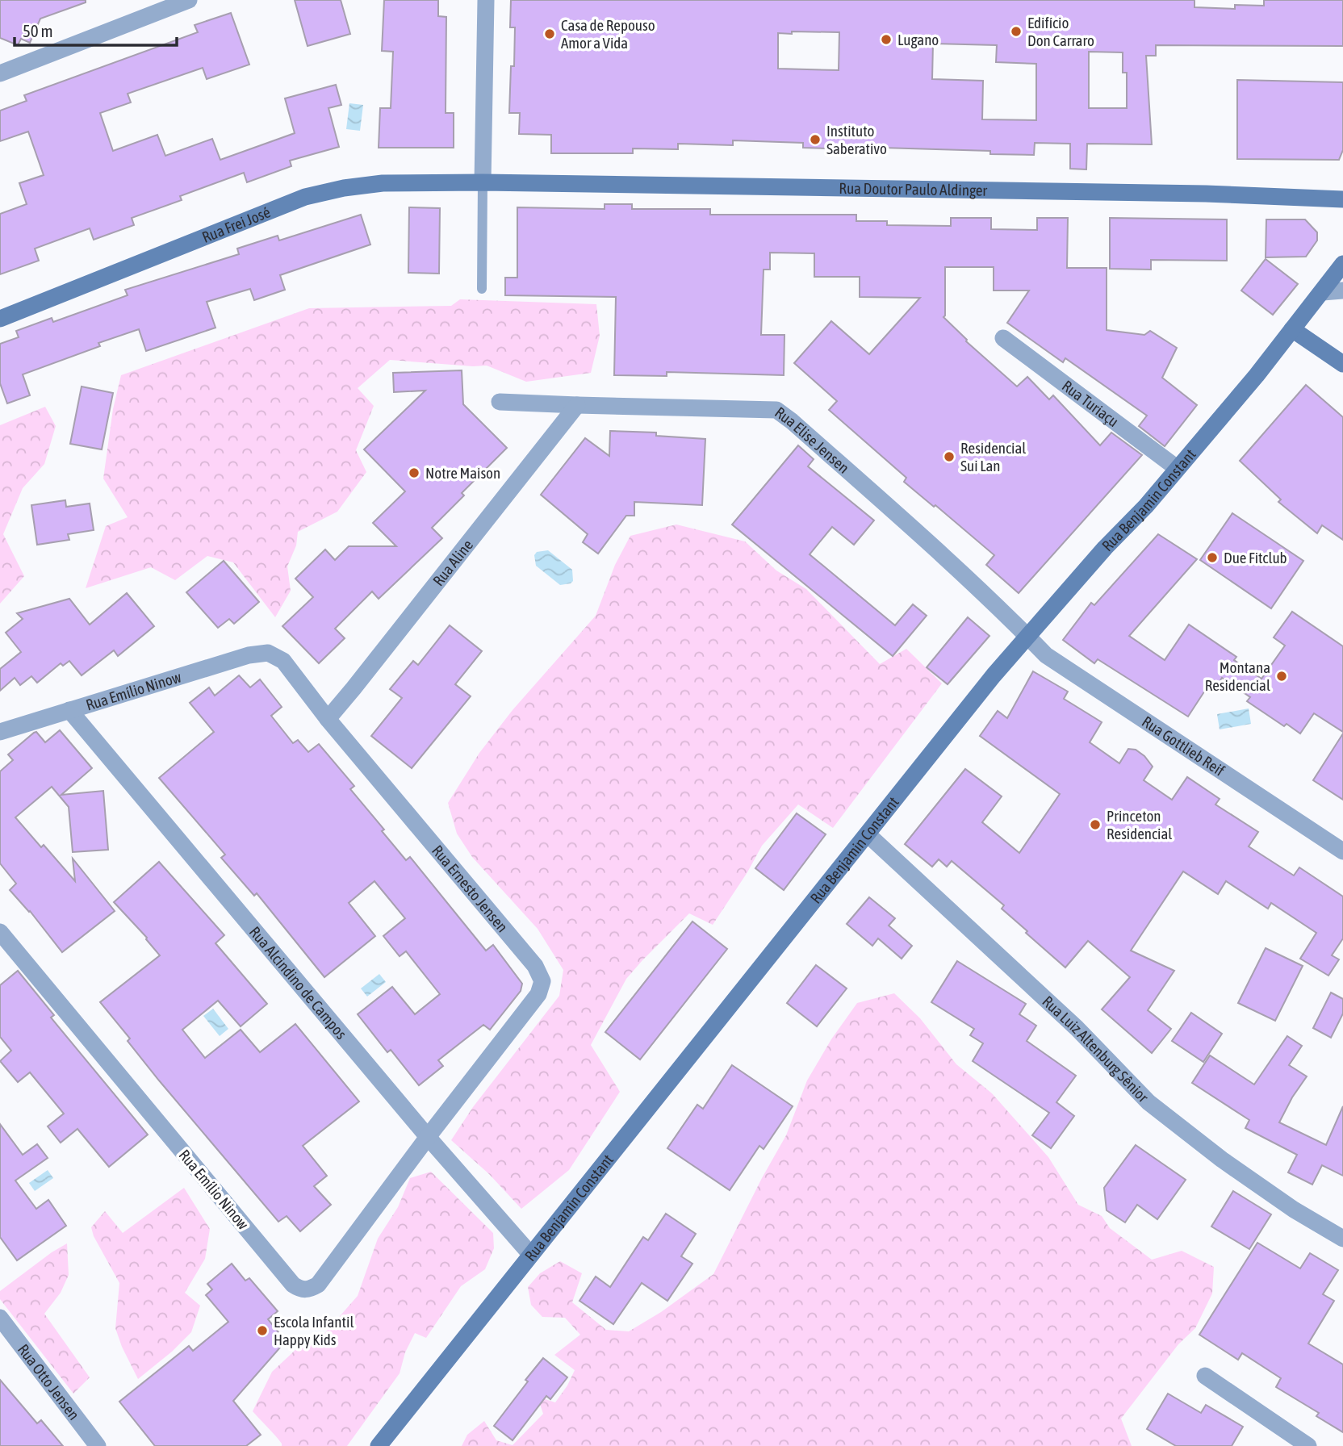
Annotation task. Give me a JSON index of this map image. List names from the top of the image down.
{
  "streets": {
    "main road": ["Rua Doutor Paulo Aldinger", "Rua Frei José", "Rua Benjamin Constant"],
    "street": [
      "Rua Turiaçu",
      "Rua Elise Jensen",
      "Rua Aline",
      "Rua Emílio Ninow",
      "Rua Gottlieb Reif",
      "Rua Ernesto Jensen",
      "Rua Alcindino de Campos",
      "Rua Luiz Altenburg Sênior",
      "Rua Otto Jensen"
    ]
  },
  "crossings": [
    ["Rua Doutor Paulo Aldinger", "Rua Frei José"],
    ["Rua Turiaçu", "Rua Benjamin Constant"],
    ["Rua Elise Jensen", "Rua Benjamin Constant"],
    ["Rua Elise Jensen", "Rua Aline"],
    ["Rua Elise Jensen", "Rua Gottlieb Reif"],
    ["Rua Benjamin Constant", "Rua Gottlieb Reif"],
    ["Rua Benjamin Constant", "Rua Alcindino de Campos"],
    ["Rua Benjamin Constant", "Rua Luiz Altenburg Sênior"],
    ["Rua Aline", "Rua Ernesto Jensen"],
    ["Rua Emílio Ninow", "Rua Ernesto Jensen"],
    ["Rua Emílio Ninow", "Rua Alcindino de Campos"],
    ["Rua Ernesto Jensen", "Rua Alcindino de Campos"]
  ],
  "places": [
    "Edifício Don Carraro",
    "Casa de Repouso Amor a Vida",
    "Lugano",
    "Instituto Saberativo",
    "Residencial Sui Lan",
    "Notre Maison",
    "Due Fitclub",
    "Montana Residencial",
    "Princeton Residencial",
    "Escola Infantil Happy Kids"
  ],
  "scale_bar": "50 m"
}
